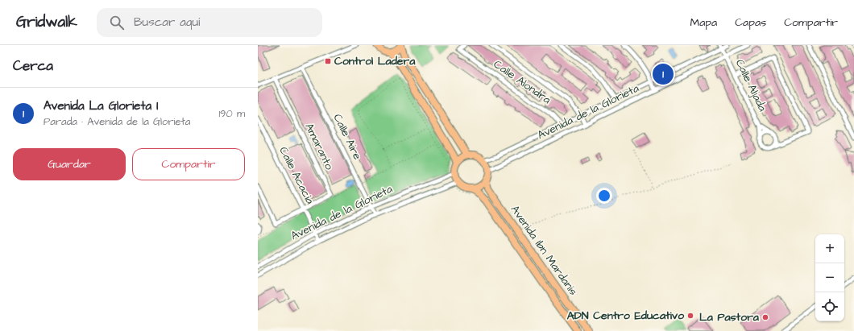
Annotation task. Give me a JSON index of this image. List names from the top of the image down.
{
  "streets": {
    "main road": ["Avenida Ibn Mardanis"],
    "street": [
      "Calle Alondra",
      "Calle Aljada",
      "Avenida de la Glorieta",
      "Calle Aire",
      "Amaranto",
      "Calle Acacia"
    ]
  },
  "crossings": [
    ["Calle Alondra", "Avenida de la Glorieta"],
    ["Calle Aljada", "Avenida de la Glorieta"],
    ["Avenida de la Glorieta", "Calle Aire"],
    ["Avenida de la Glorieta", "Calle Acacia"],
    ["Avenida de la Glorieta", "Avenida Ibn Mardanis"],
    ["Amaranto", "Calle Acacia"]
  ],
  "places": {
    "transit": ["Control Ladera"],
    "other": ["ADN Centro Educativo", "La Pastora"]
  },
  "page": {
    "header": "Gridwalk",
    "search": "Buscar aquí",
    "nav": ["Mapa", "Capas", "Compartir"],
    "heading": "Cerca",
    "pins": "1",
    "list": [
      {
        "mark": "1",
        "name": "Avenida La Glorieta I",
        "note": "Parada · Avenida de la Glorieta",
        "value": "190 m"
      }
    ],
    "buttons": ["Guardar", "Compartir"],
    "map_buttons": ["+", "−"]
  }
}
